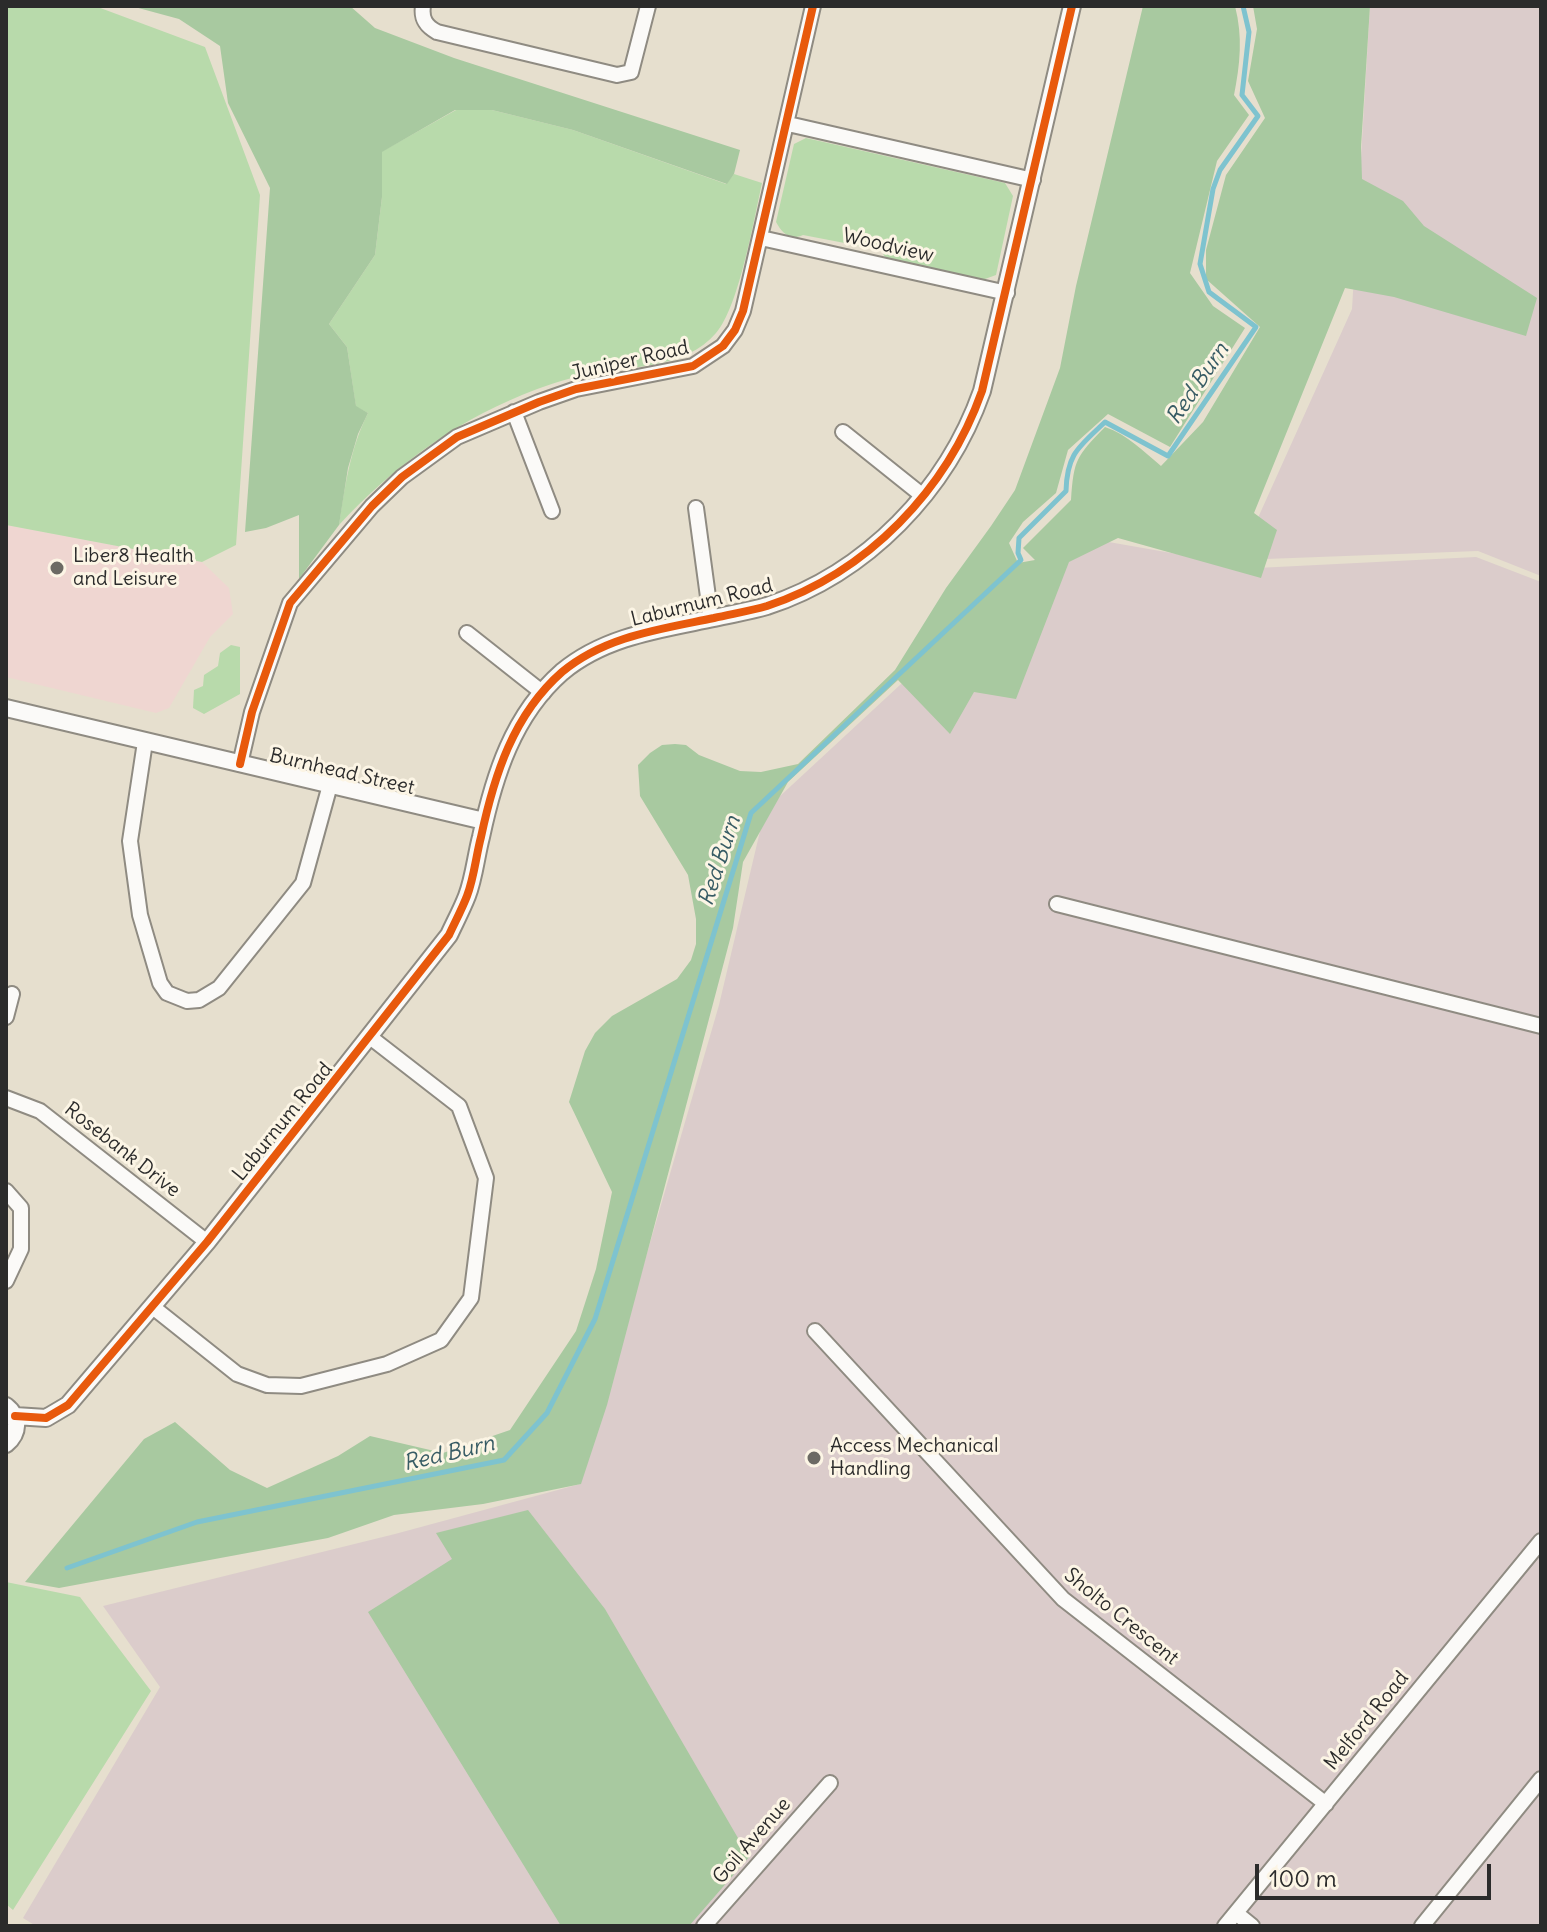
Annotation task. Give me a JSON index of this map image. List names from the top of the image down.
{
  "streets": {
    "street": [
      "Woodview",
      "Juniper Road",
      "Laburnum Road",
      "Burnhead Street",
      "Rosebank Drive",
      "Sholto Crescent",
      "Melford Road",
      "Goil Avenue"
    ]
  },
  "crossings": [
    ["Woodview", "Juniper Road"],
    ["Woodview", "Laburnum Road"],
    ["Juniper Road", "Burnhead Street"],
    ["Laburnum Road", "Burnhead Street"],
    ["Laburnum Road", "Rosebank Drive"],
    ["Sholto Crescent", "Melford Road"]
  ],
  "water": ["Red Burn"],
  "places": ["Liber8 Health and Leisure", "Access Mechanical Handling"],
  "scale_bar": "100 m"
}
